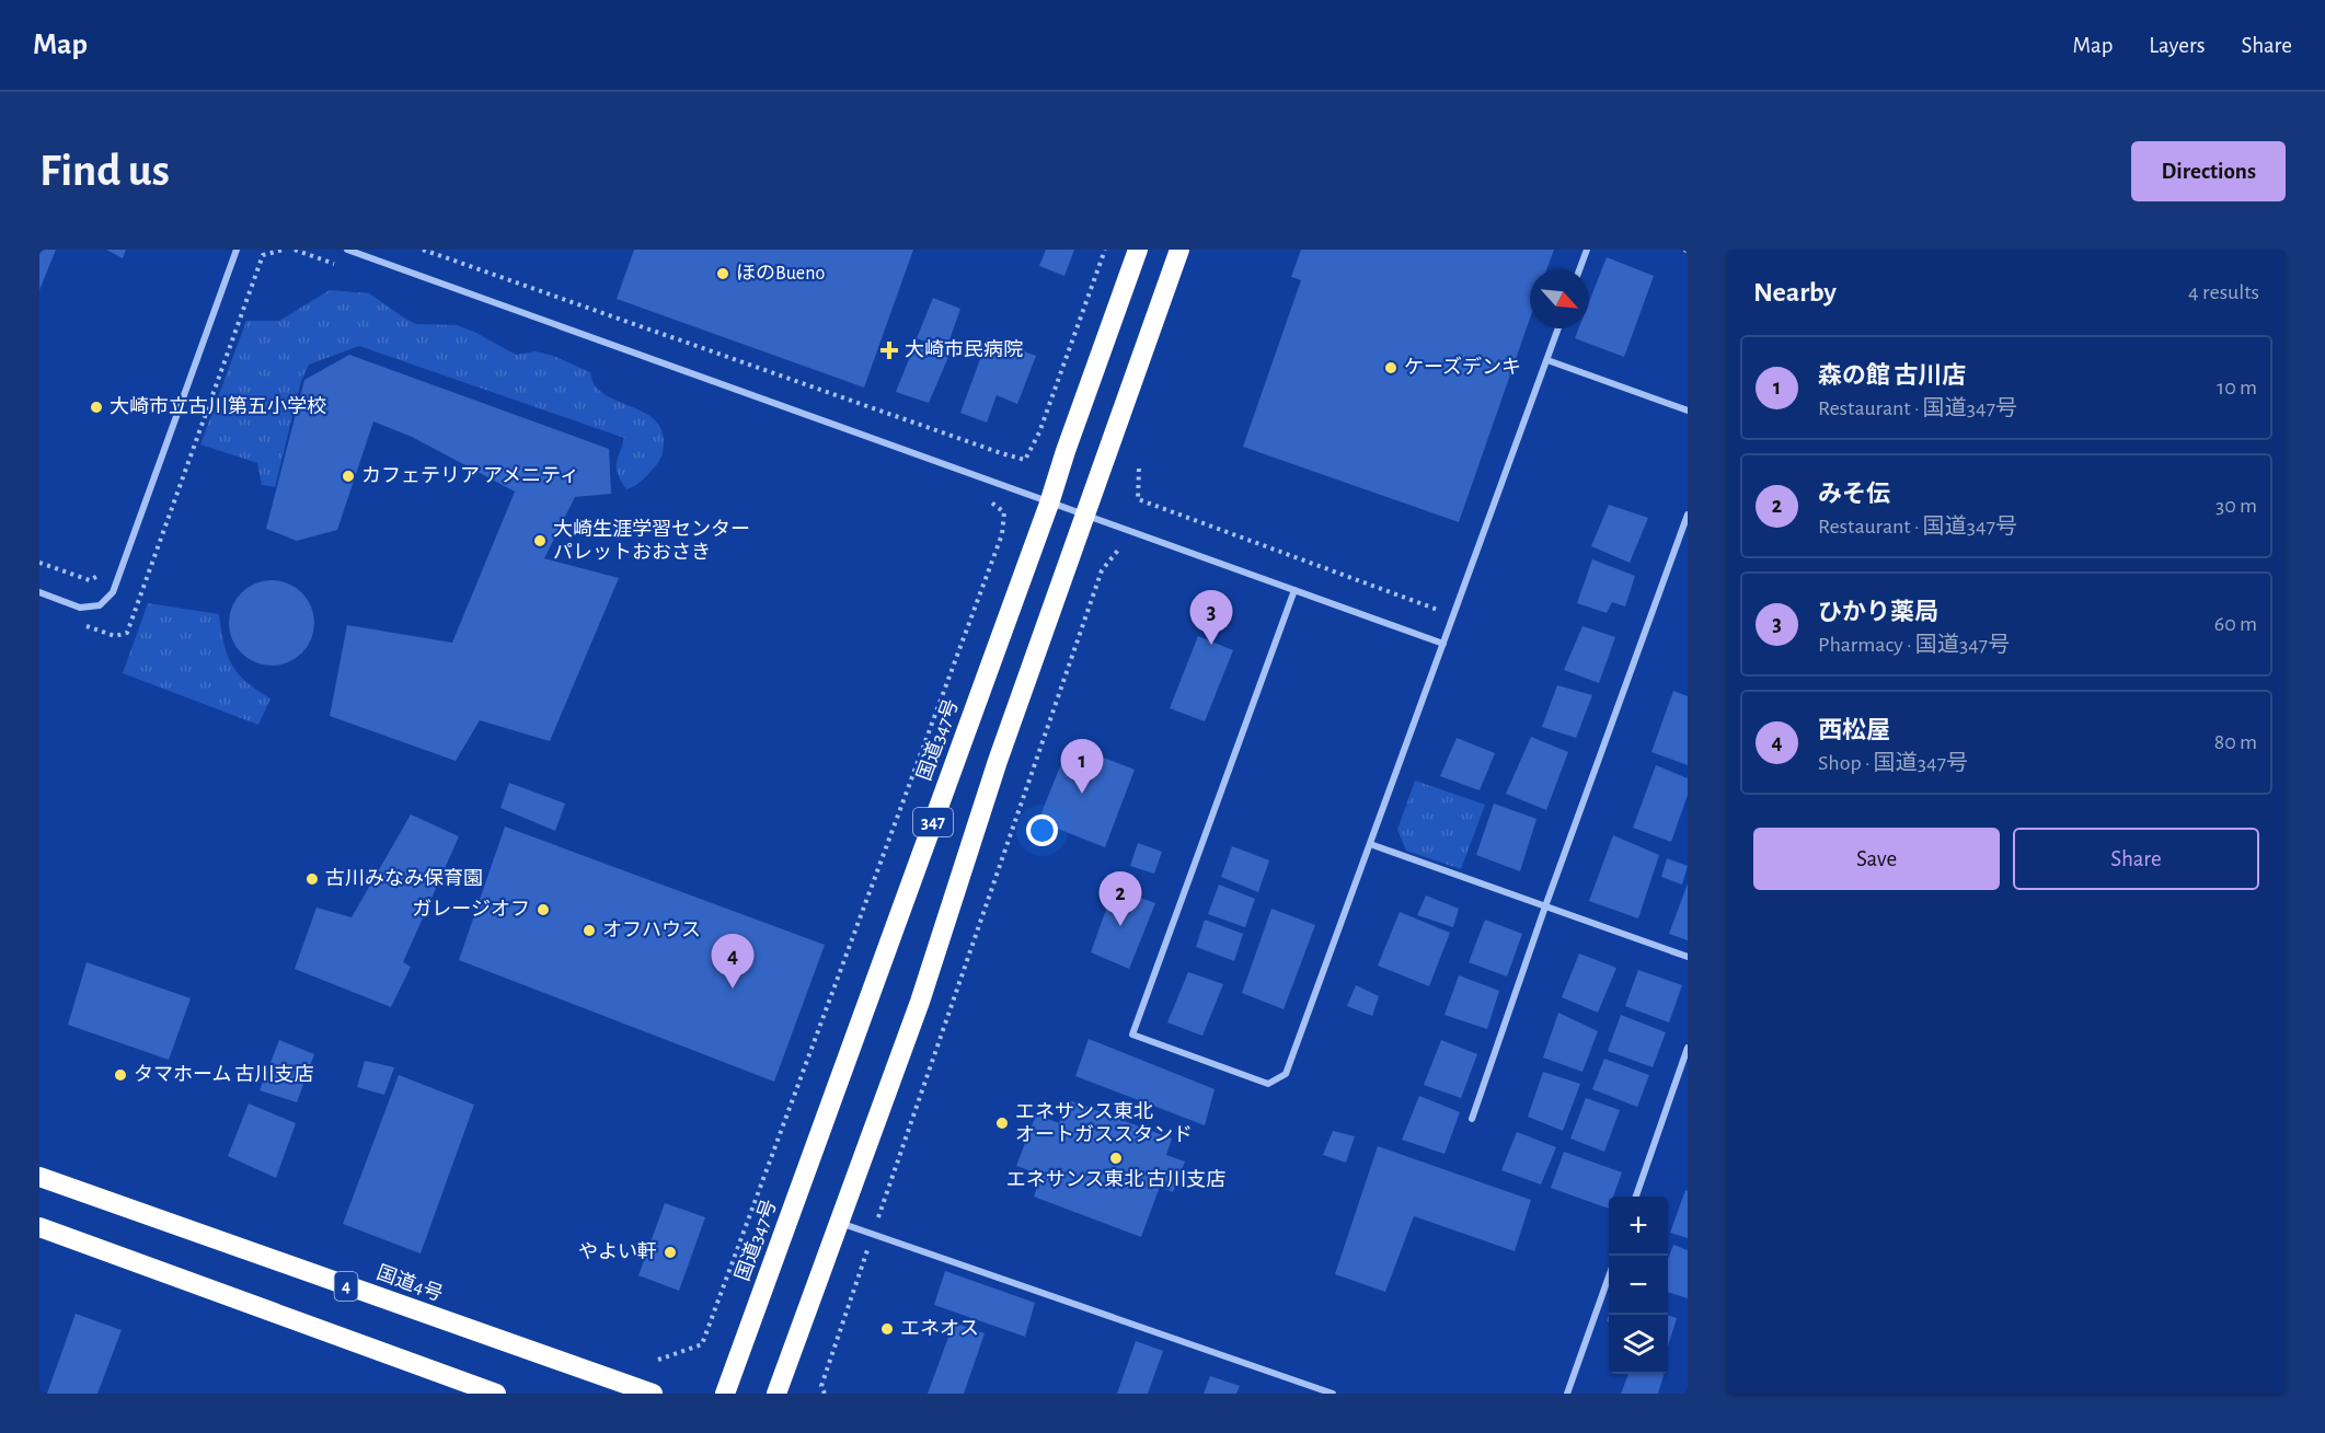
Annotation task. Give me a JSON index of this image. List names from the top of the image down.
{
  "streets": {
    "highway": [
      "国道347号",
      "347",
      "国道4号",
      "4"
    ]
  },
  "places": {
    "other": [
      "ほのBueno",
      "ケーズデンキ",
      "大崎市立古川第五小学校",
      "カフェテリア アメニティ",
      "大崎生涯学習センター パレットおおさき",
      "古川みなみ保育園",
      "ガレージオフ",
      "オフハウス",
      "タマホーム 古川支店",
      "エネサンス東北 オートガススタンド",
      "エネサンス東北 古川支店",
      "やよい軒",
      "エネオス"
    ],
    "health": ["大崎市民病院"]
  },
  "north": "bottom right",
  "page": {
    "header": "Map",
    "nav": ["Map", "Layers", "Share"],
    "buttons": [
      "Directions",
      ["Save", "Share"]
    ],
    "title": "Find us",
    "heading": ["Nearby", "4 results"],
    "list": [
      {
        "mark": "1",
        "name": "森の館 古川店",
        "note": "Restaurant · 国道347号",
        "value": "10 m"
      },
      {
        "mark": "2",
        "name": "みそ伝",
        "note": "Restaurant · 国道347号",
        "value": "30 m"
      },
      {
        "mark": "3",
        "name": "ひかり薬局",
        "note": "Pharmacy · 国道347号",
        "value": "60 m"
      },
      {
        "mark": "4",
        "name": "西松屋",
        "note": "Shop · 国道347号",
        "value": "80 m"
      }
    ],
    "pins": [
      "3",
      "1",
      "2",
      "4"
    ],
    "map_buttons": ["+", "−"]
  }
}
